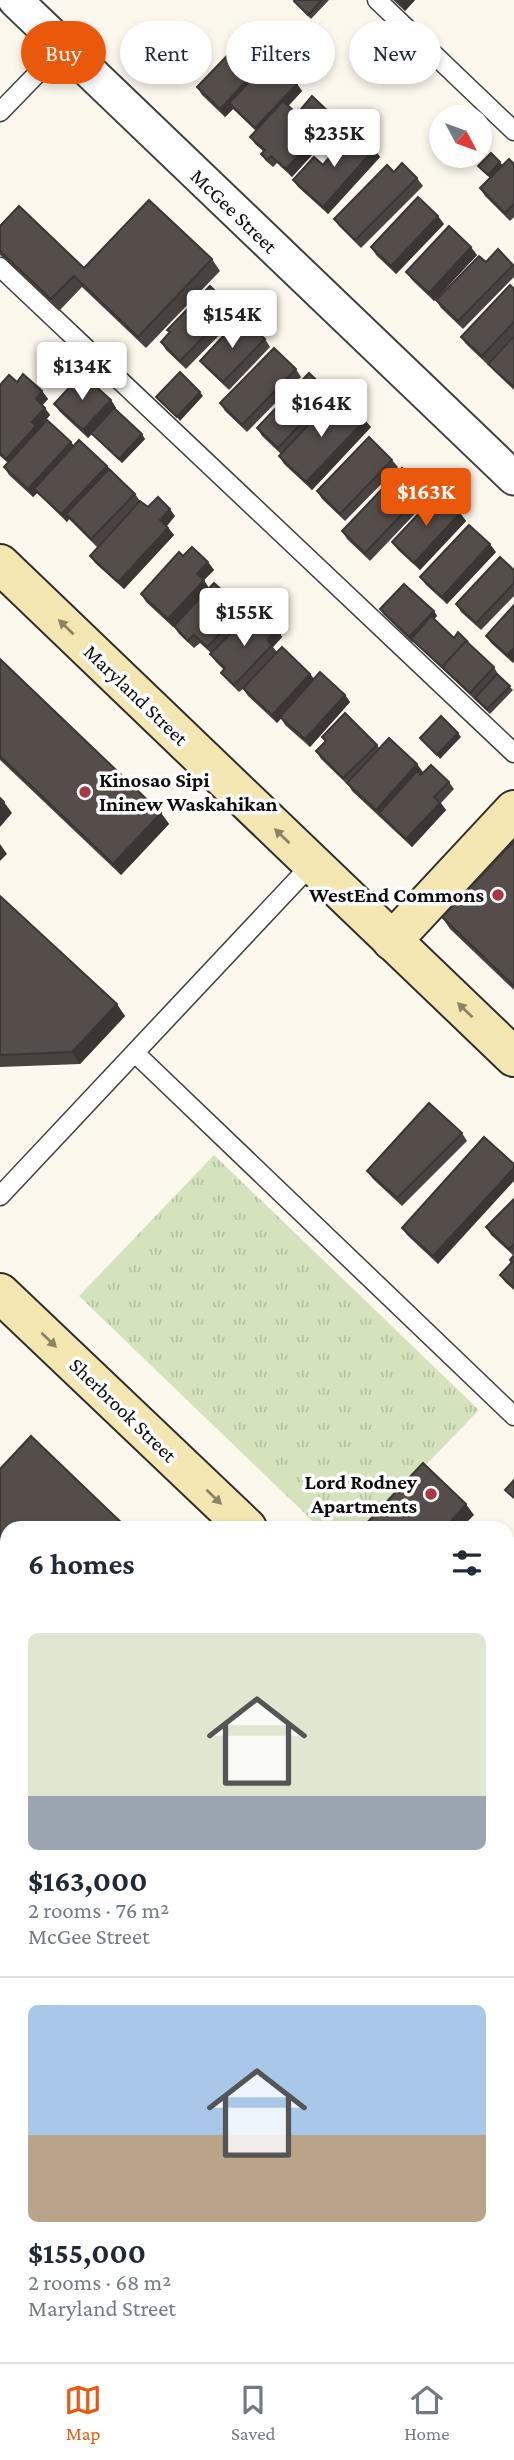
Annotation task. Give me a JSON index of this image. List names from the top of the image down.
{
  "streets": {
    "main road": ["Maryland Street", "Sherbrook Street"],
    "street": ["McGee Street"]
  },
  "one_way": ["Maryland Street", "Sherbrook Street"],
  "places": ["Kinosao Sipi Ininew Waskahikan", "WestEnd Commons", "Lord Rodney Apartments"],
  "north": "bottom right",
  "page": {
    "chip": [
      "Buy",
      "Rent",
      "Filters",
      "New"
    ],
    "price": [
      "$235K",
      "$154K",
      "$134K",
      "$164K",
      "$163K",
      "$155K"
    ],
    "heading": "6 homes",
    "list": [
      {
        "name": "$163,000",
        "note": "2 rooms · 76 m² · McGee Street"
      },
      {
        "name": "$155,000",
        "note": "2 rooms · 68 m² · Maryland Street"
      }
    ],
    "tabs": ["Map", "Saved", "Home"]
  }
}
